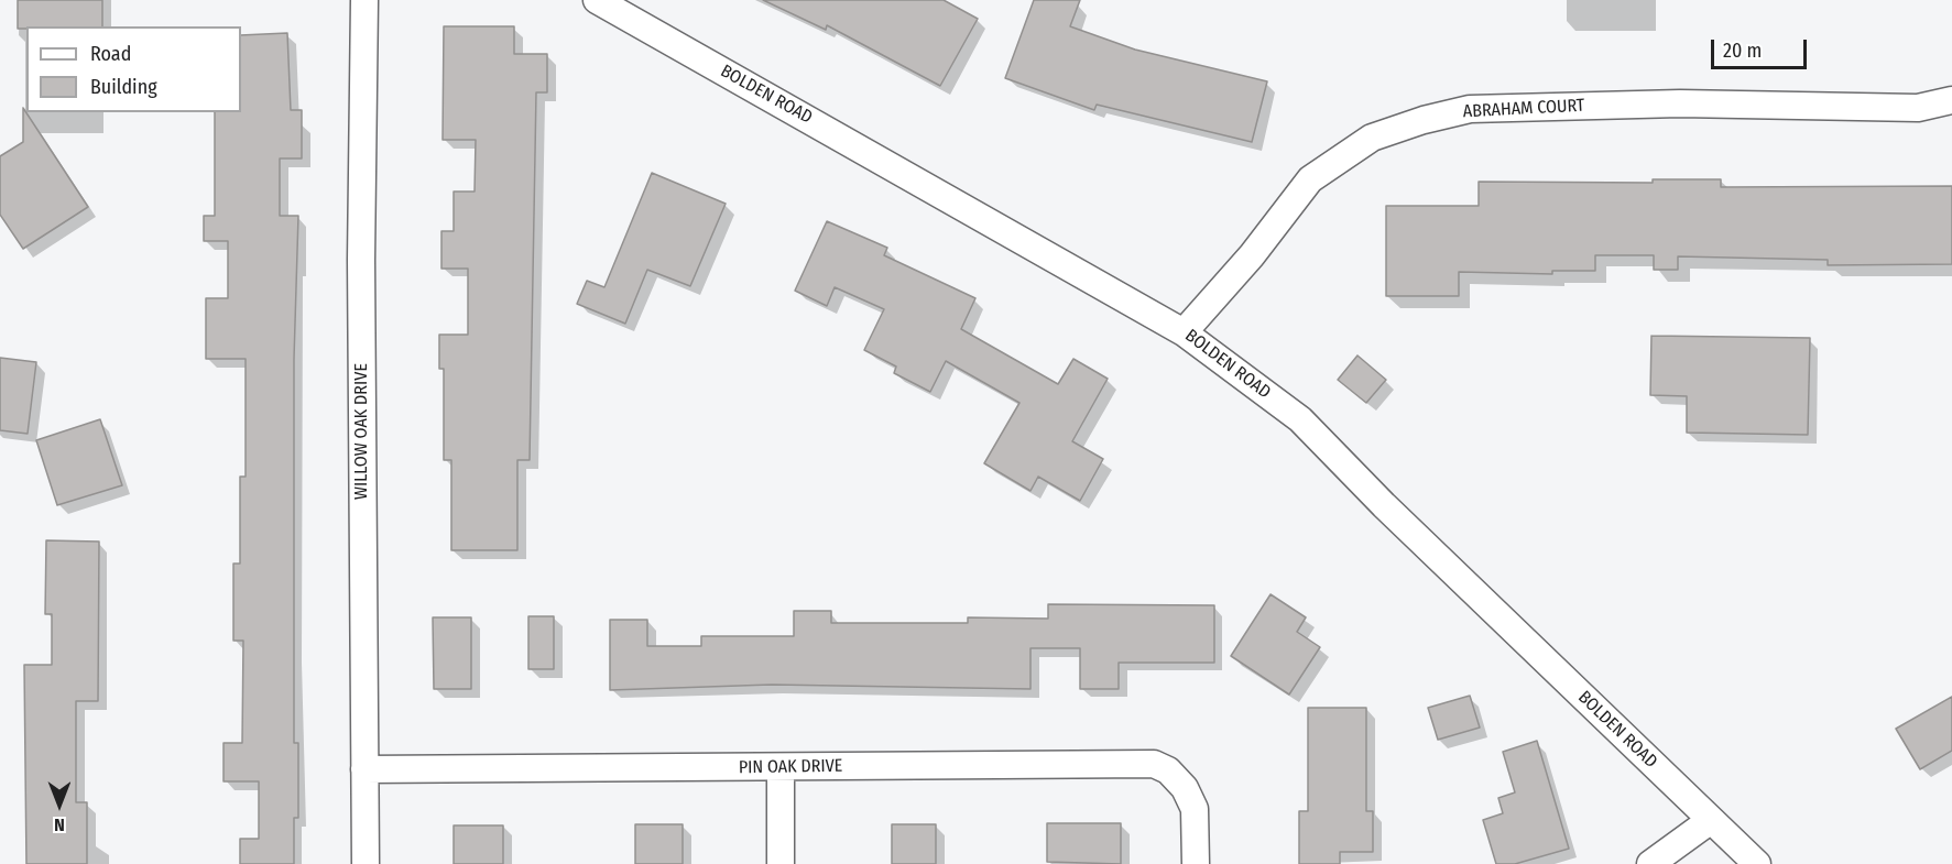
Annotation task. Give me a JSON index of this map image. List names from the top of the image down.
{
  "streets": {
    "street": [
      "BOLDEN ROAD",
      "ABRAHAM COURT",
      "WILLOW OAK DRIVE",
      "PIN OAK DRIVE"
    ]
  },
  "crossings": [
    ["BOLDEN ROAD", "ABRAHAM COURT"],
    ["WILLOW OAK DRIVE", "PIN OAK DRIVE"]
  ],
  "legend": ["Road", "Building"],
  "scale_bar": "20 m",
  "north": "bottom"
}
